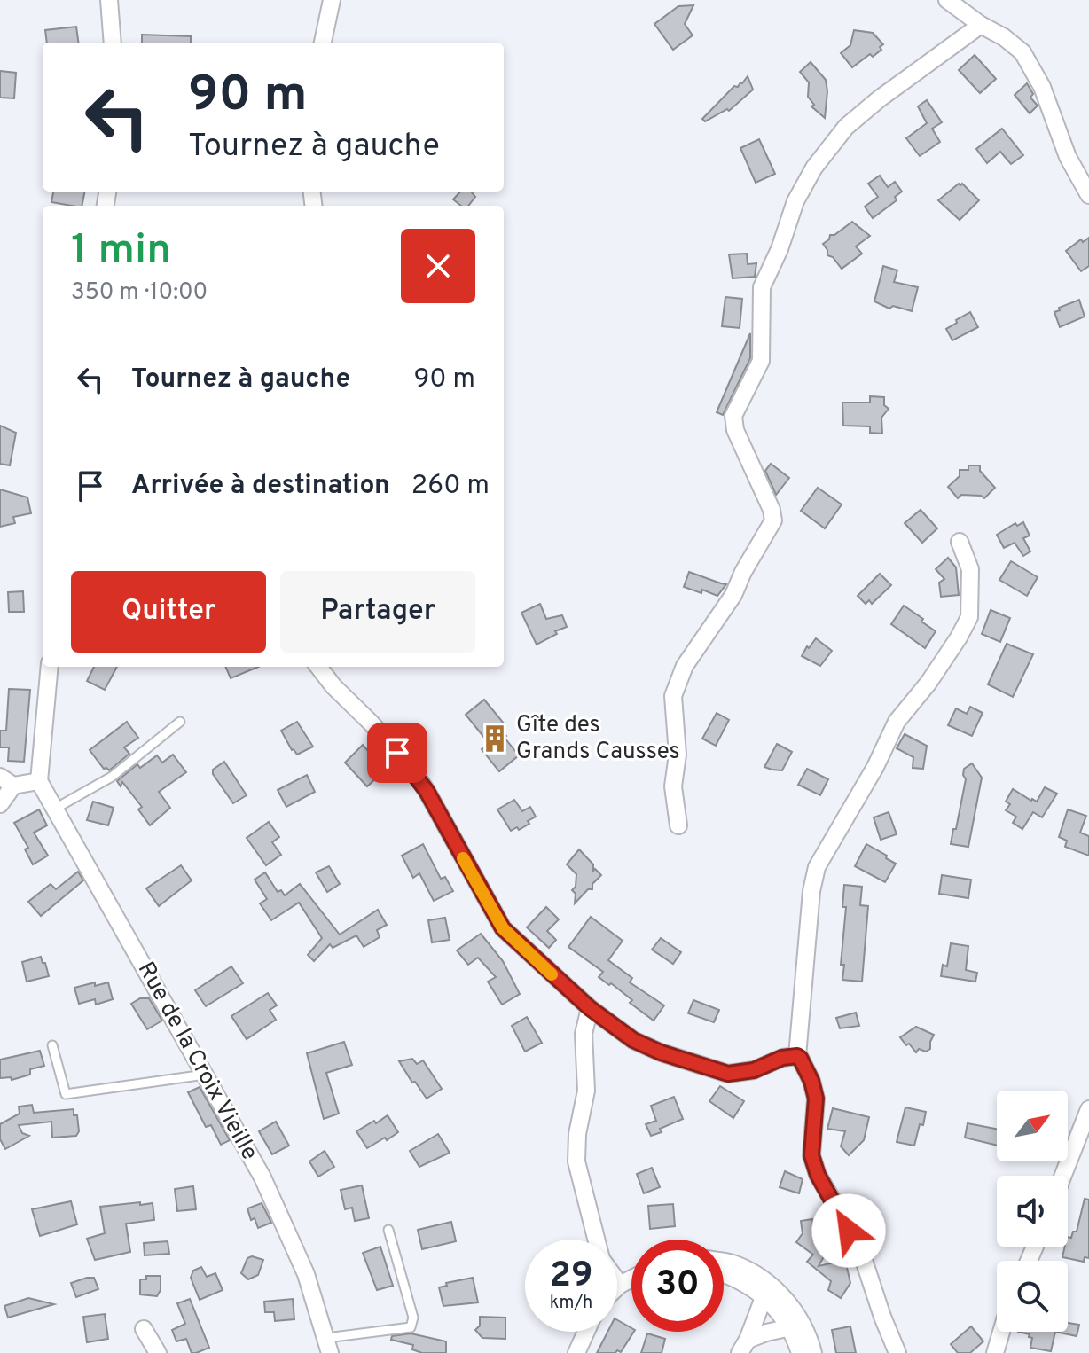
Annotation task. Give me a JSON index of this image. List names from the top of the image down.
{
  "streets": {
    "street": ["Rue de la Croix Vieille"]
  },
  "places": {
    "building": ["Gîte des Grands Causses"]
  },
  "north": "top right",
  "page": {
    "turn": ["90 m", "Tournez à gauche"],
    "heading": ["1 min", "350 m · 10:00"],
    "list": [
      {
        "name": "Tournez à gauche",
        "value": "90 m"
      },
      {
        "name": "Arrivée à destination",
        "value": "260 m"
      }
    ],
    "buttons": ["Quitter", "Partager"],
    "speed": "29 km/h",
    "limit": "30"
  }
}
